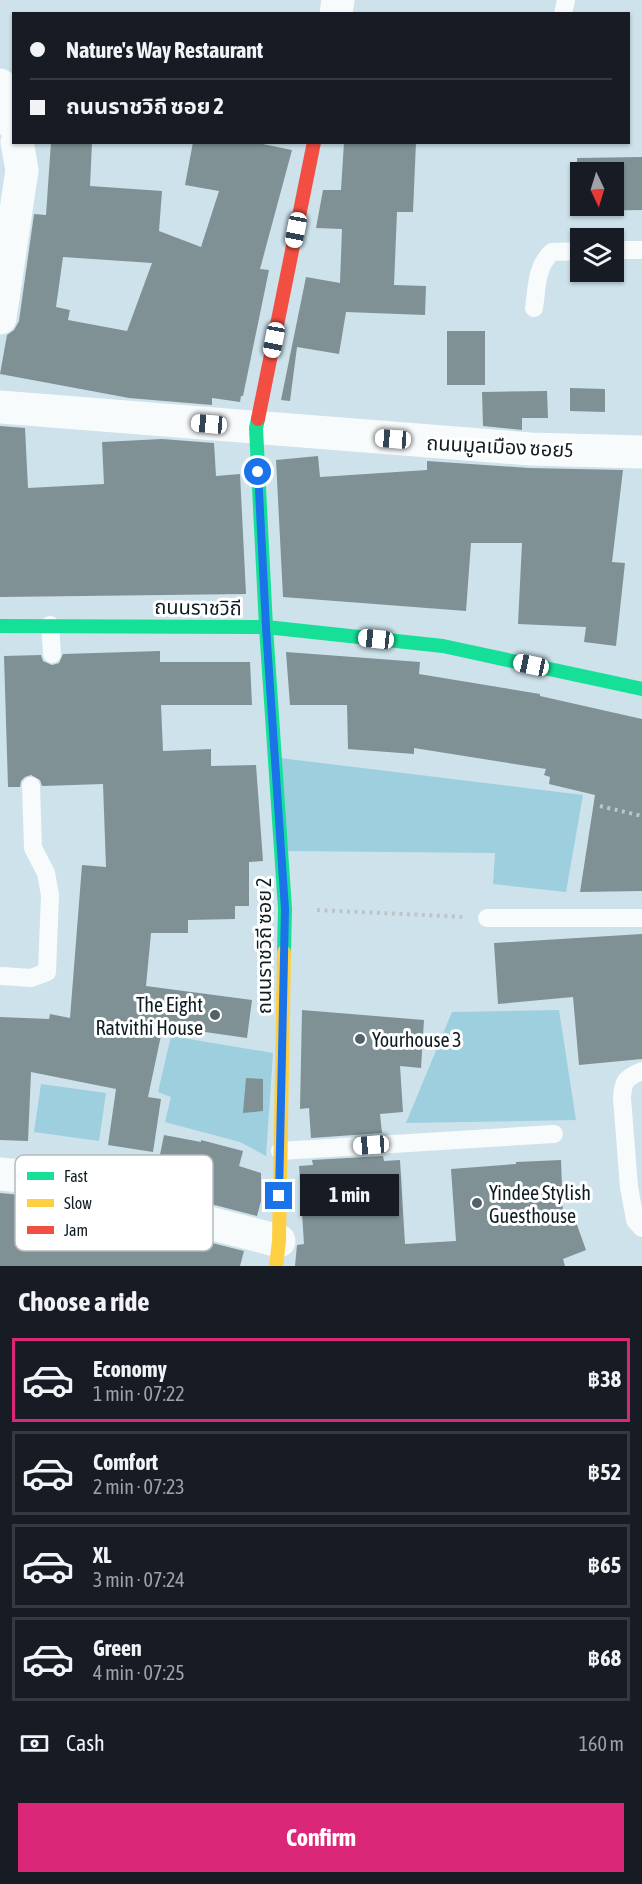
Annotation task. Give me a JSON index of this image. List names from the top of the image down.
{
  "streets": {
    "street": ["ถนนมูลเมือง ซอย5", "ถนนราชวิถี", "ถนนราชวิถี ซอย 2"]
  },
  "crossings": [
    ["ถนนมูลเมือง ซอย5", "ถนนราชวิถี ซอย 2"],
    ["ถนนราชวิถี", "ถนนราชวิถี ซอย 2"]
  ],
  "places": ["The Eight Ratvithi House", "Yourhouse 3", "Yindee Stylish Guesthouse"],
  "legend": ["Fast", "Slow", "Jam"],
  "north": "bottom",
  "page": {
    "banner": ["Nature's Way Restaurant", "ถนนราชวิถี ซอย 2"],
    "bubble": "1 min",
    "heading": "Choose a ride",
    "list": [
      {
        "name": "Economy",
        "note": "1 min · 07:22",
        "value": "฿38"
      },
      {
        "name": "Comfort",
        "note": "2 min · 07:23",
        "value": "฿52"
      },
      {
        "name": "XL",
        "note": "3 min · 07:24",
        "value": "฿65"
      },
      {
        "name": "Green",
        "note": "4 min · 07:25",
        "value": "฿68"
      }
    ],
    "pay": ["Cash", "160 m"],
    "buttons": "Confirm"
  }
}
